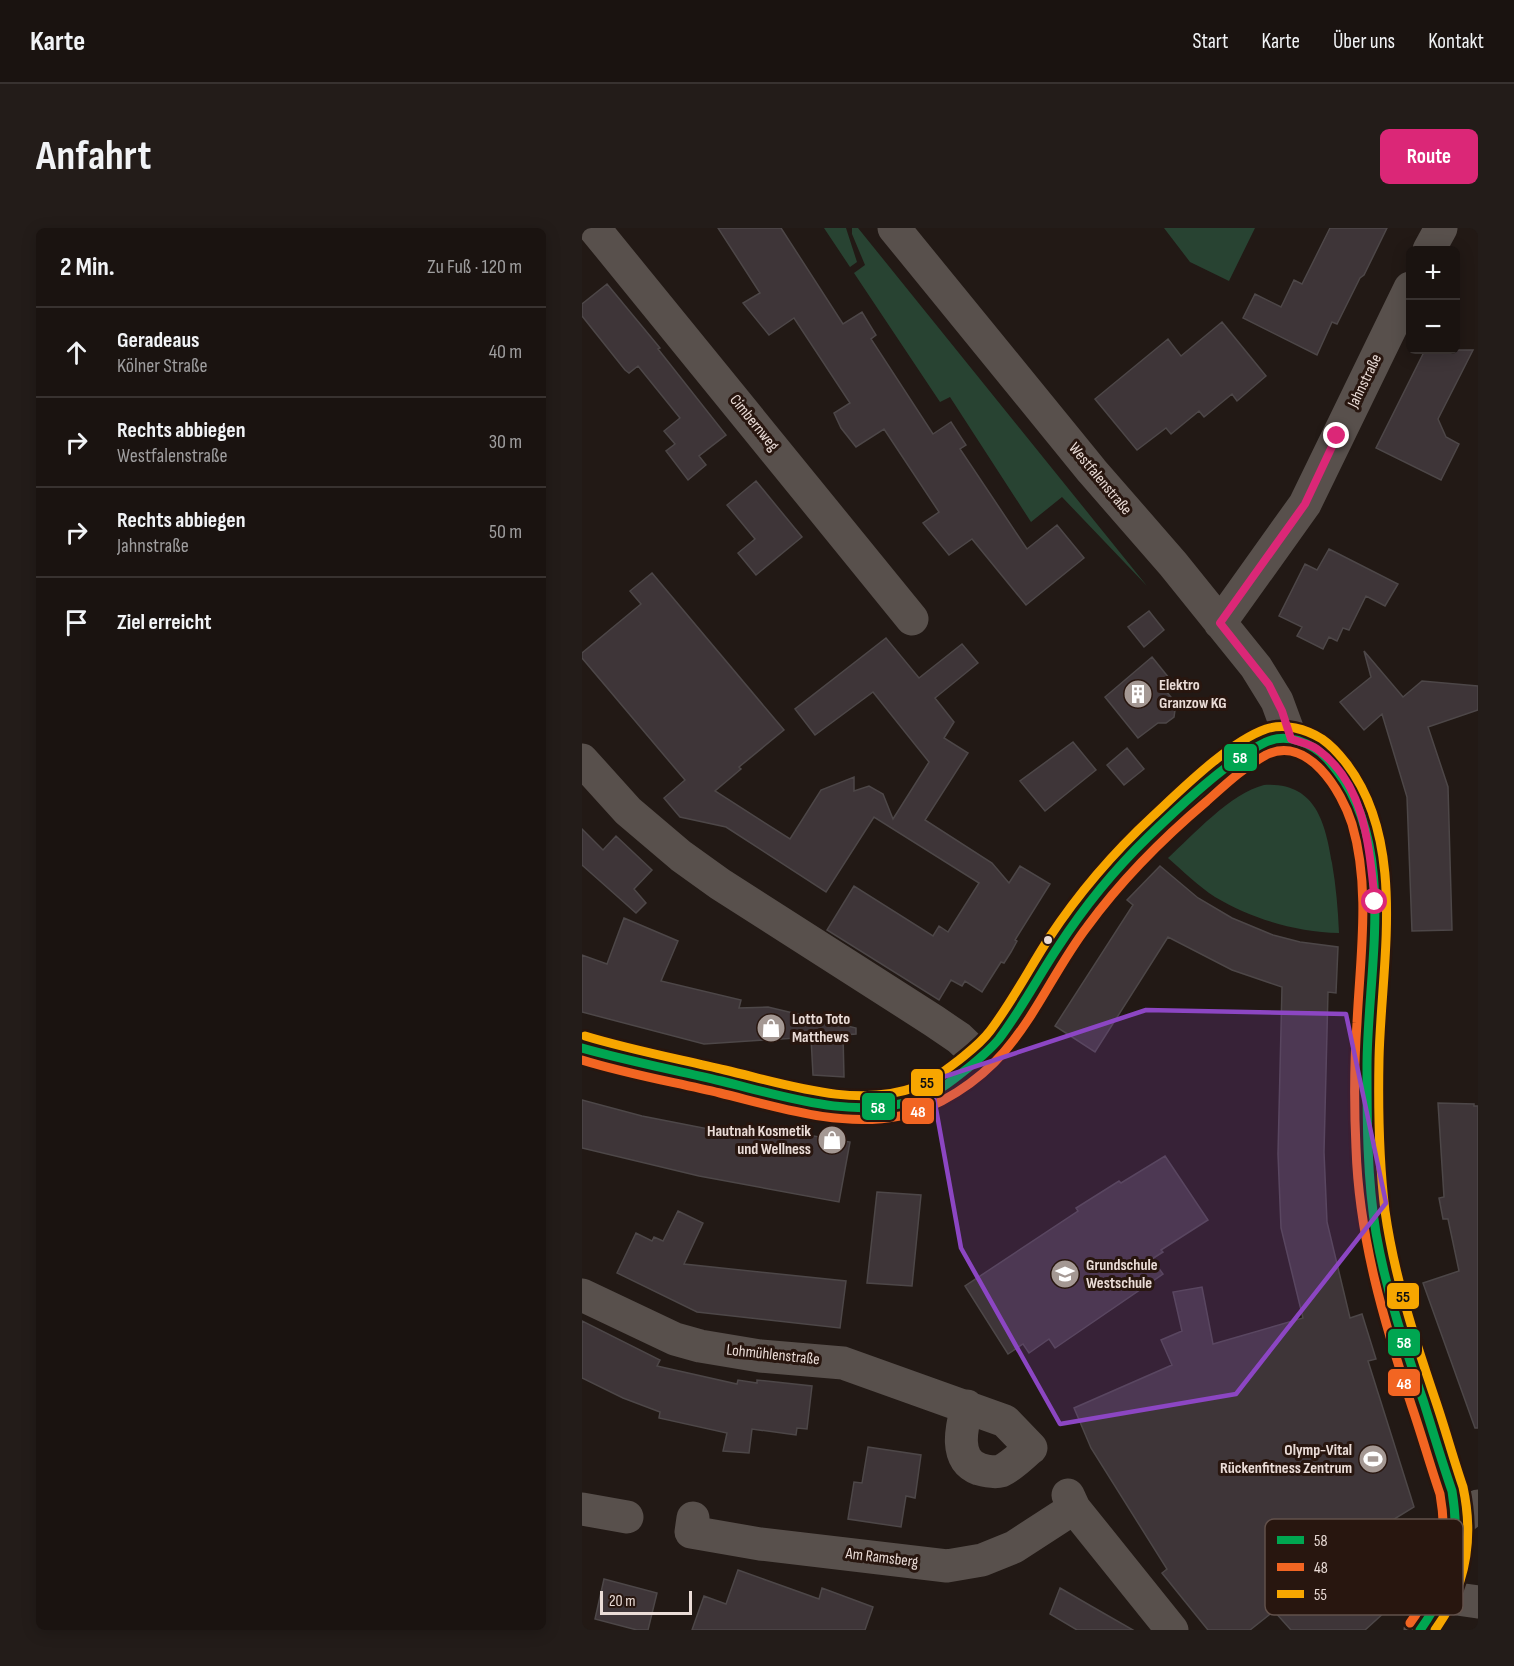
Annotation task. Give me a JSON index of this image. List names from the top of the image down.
{
  "streets": {
    "street": [
      "Jahnstraße",
      "Cimbernweg",
      "Westfalenstraße",
      "Lohmühlenstraße",
      "Am Ramsberg"
    ]
  },
  "crossings": [
    ["Jahnstraße", "Westfalenstraße"]
  ],
  "places": {
    "building": ["Elektro Granzow KG"],
    "shop": ["Lotto Toto Matthews", "Hautnah Kosmetik und Wellness"],
    "school or university": ["Grundschule Westschule"],
    "sports": ["Olymp-Vital Rückenfitness Zentrum"]
  },
  "lines": ["transit line 55", "transit line 58", "transit line 48"],
  "legend": ["58", "48", "55"],
  "scale_bar": "20 m",
  "page": {
    "header": "Karte",
    "nav": [
      "Start",
      "Karte",
      "Über uns",
      "Kontakt"
    ],
    "buttons": "Route",
    "title": "Anfahrt",
    "heading": ["2 Min.", "Zu Fuß · 120 m"],
    "map_buttons": ["+", "−"],
    "list": [
      ["Geradeaus", "Kölner Straße", "40 m"],
      ["Rechts abbiegen", "Westfalenstraße", "30 m"],
      ["Rechts abbiegen", "Jahnstraße", "50 m"],
      "Ziel erreicht"
    ],
    "scale": "20 m"
  }
}
